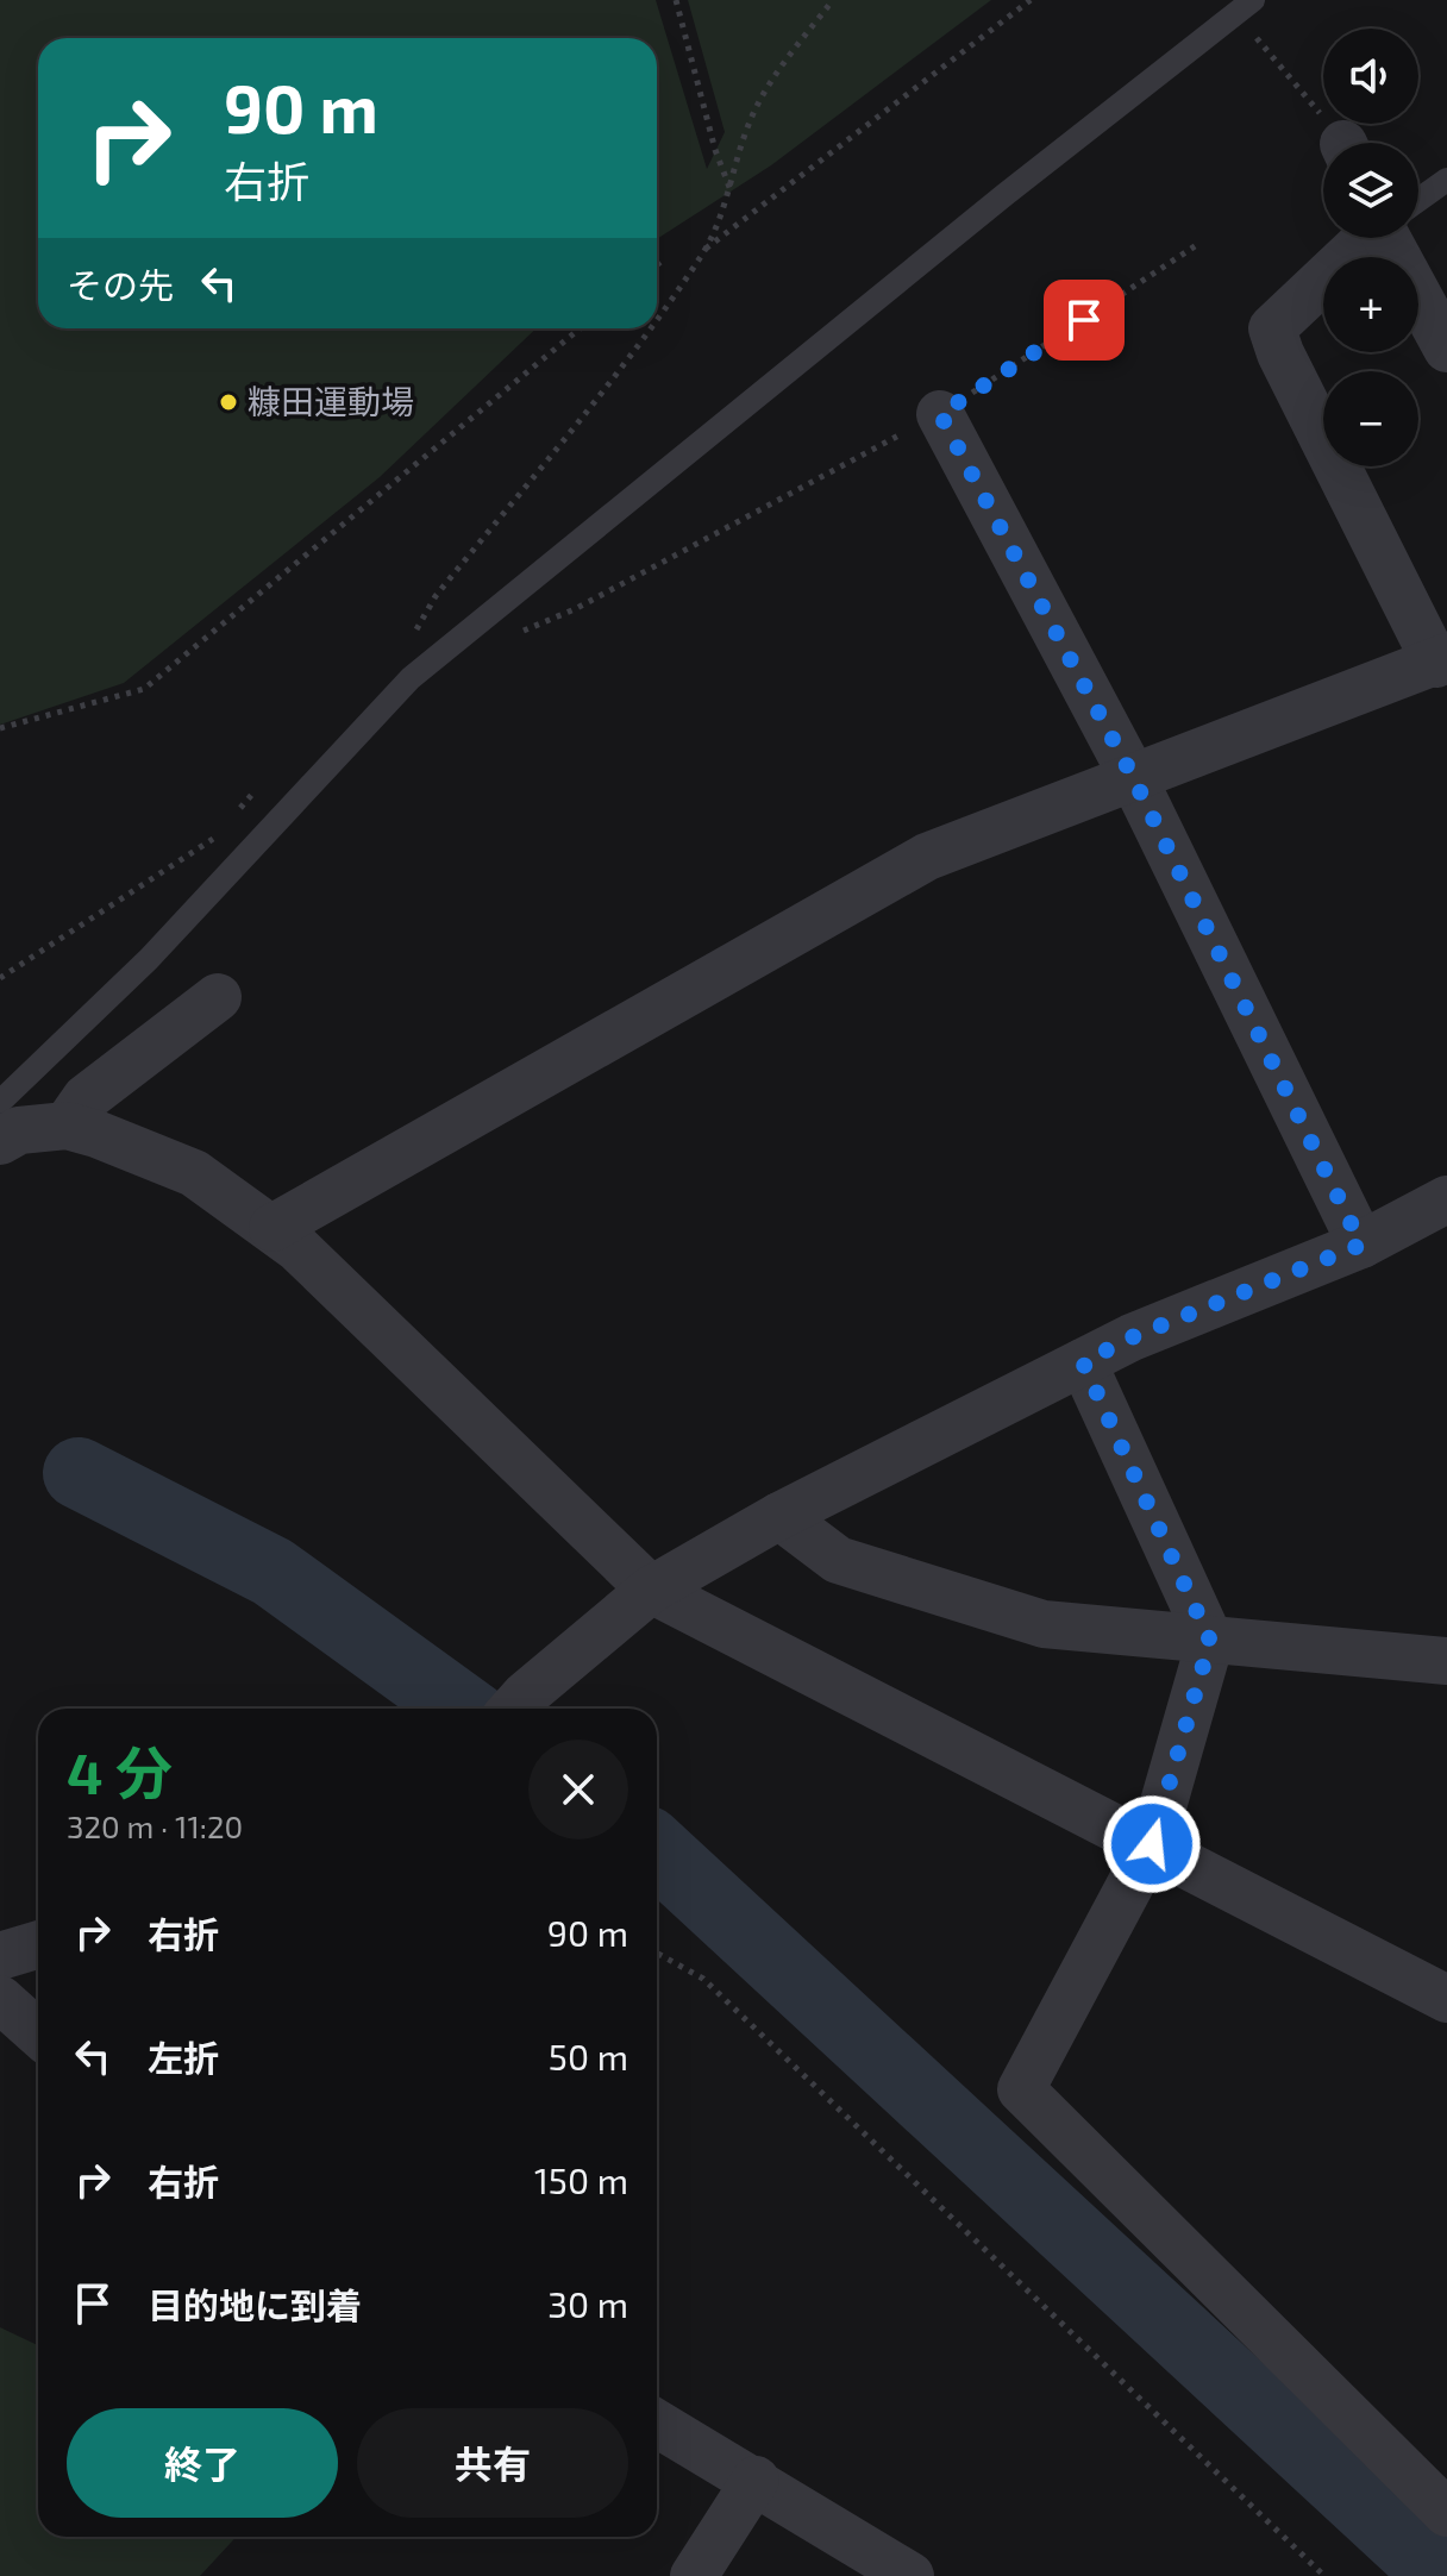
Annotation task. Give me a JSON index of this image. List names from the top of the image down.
{
  "places": ["糠田運動場"],
  "page": {
    "map_buttons": ["+", "−"],
    "turn": ["90 m", "右折"],
    "then": "その先",
    "heading": ["4 分", "320 m · 11:20"],
    "list": [
      {
        "name": "右折",
        "value": "90 m"
      },
      {
        "name": "左折",
        "value": "50 m"
      },
      {
        "name": "右折",
        "value": "150 m"
      },
      {
        "name": "目的地に到着",
        "value": "30 m"
      }
    ],
    "buttons": ["終了", "共有"]
  }
}
